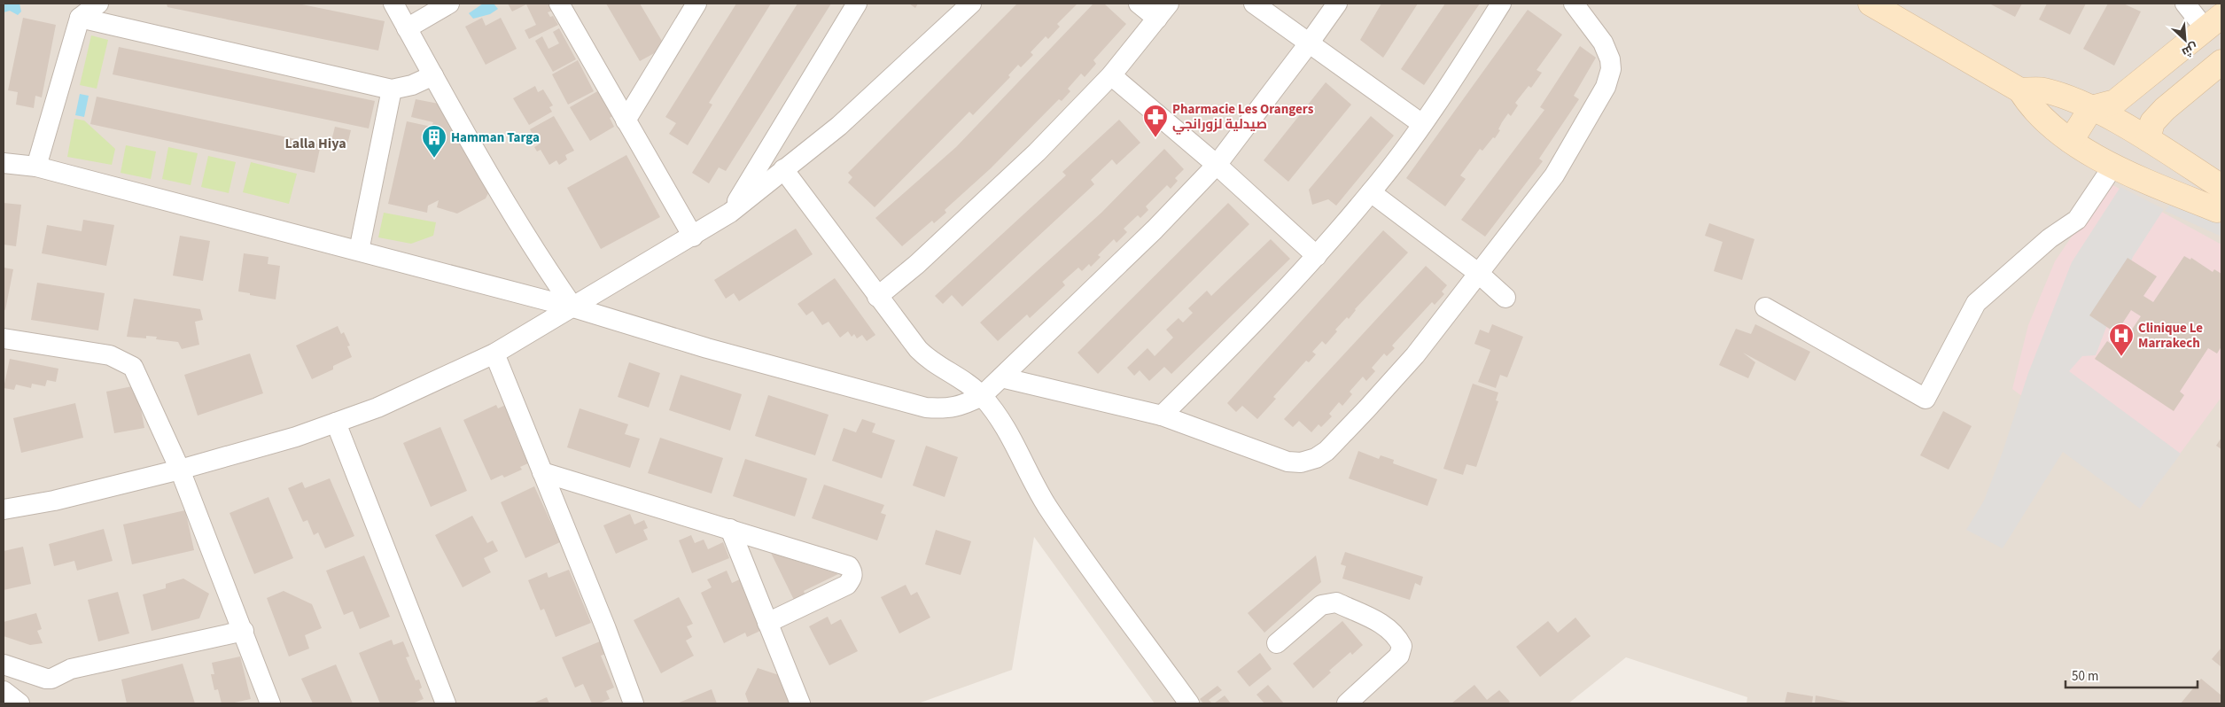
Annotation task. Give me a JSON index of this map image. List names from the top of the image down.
{
  "districts": ["Lalla Hiya"],
  "places": {
    "pharmacy": ["Pharmacie Les Orangers صيدلية لزورانجي"],
    "building": ["Hamman Targa"],
    "hospital": ["Clinique Le Marrakech"]
  },
  "scale_bar": "50 m",
  "north": "bottom right"
}
